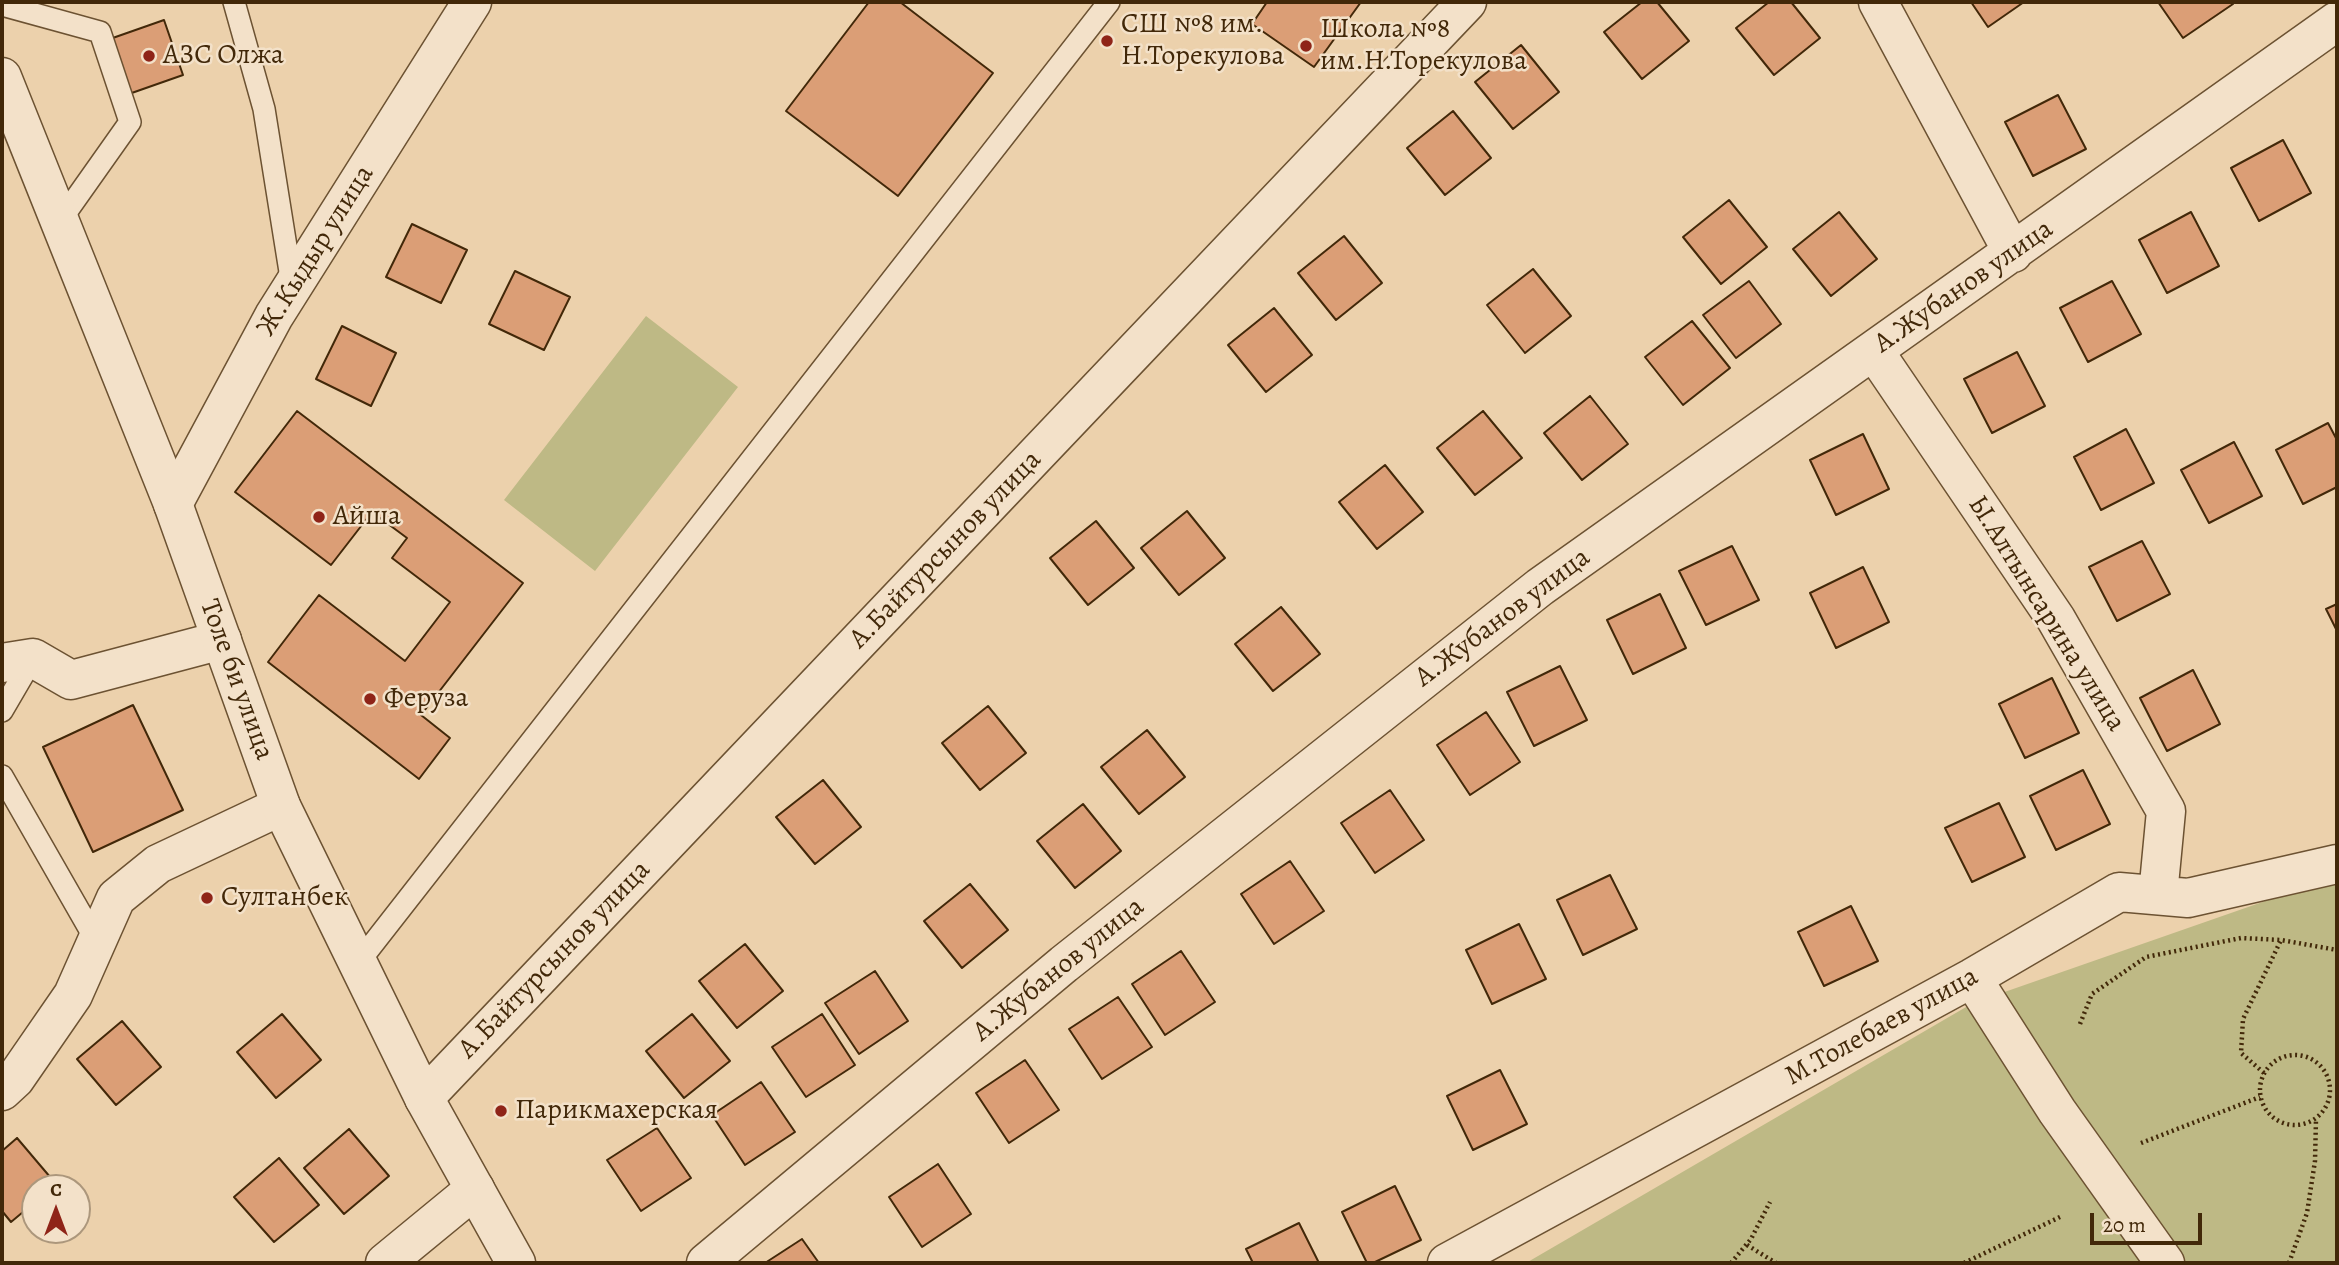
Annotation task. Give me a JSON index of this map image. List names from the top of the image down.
{
  "streets": {
    "street": [
      "Ж.Кыдыр улица",
      "А.Жубанов улица",
      "А.Байтурсынов улица",
      "Ы.Алтынсарина улица",
      "Толе би улица",
      "М.Толебаев улица"
    ]
  },
  "crossings": [
    ["Ж.Кыдыр улица", "Толе би улица"],
    ["А.Жубанов улица", "Ы.Алтынсарина улица"],
    ["А.Байтурсынов улица", "Толе би улица"],
    ["Ы.Алтынсарина улица", "М.Толебаев улица"]
  ],
  "places": [
    "СШ №8 им. Н.Торекулова",
    "Школа №8 им.Н.Торекулова",
    "АЗС Олжа",
    "Айша",
    "Феруза",
    "Султанбек",
    "Парикмахерская"
  ],
  "scale_bar": "20 m",
  "north": "top"
}
